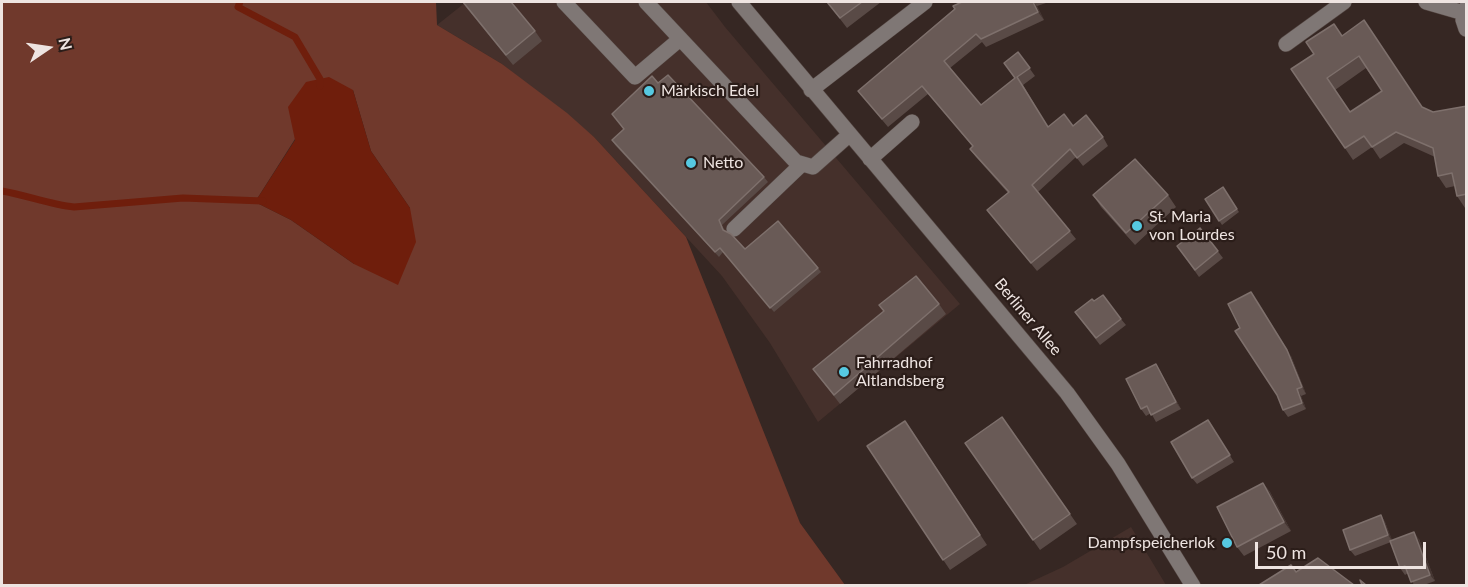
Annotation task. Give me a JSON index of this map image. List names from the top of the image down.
{
  "streets": {
    "street": ["Berliner Allee"]
  },
  "places": [
    "Märkisch Edel",
    "Netto",
    "St. Maria von Lourdes",
    "Fahrradhof Altlandsberg",
    "Dampfspeicherlok"
  ],
  "scale_bar": "50 m",
  "north": "right"
}
